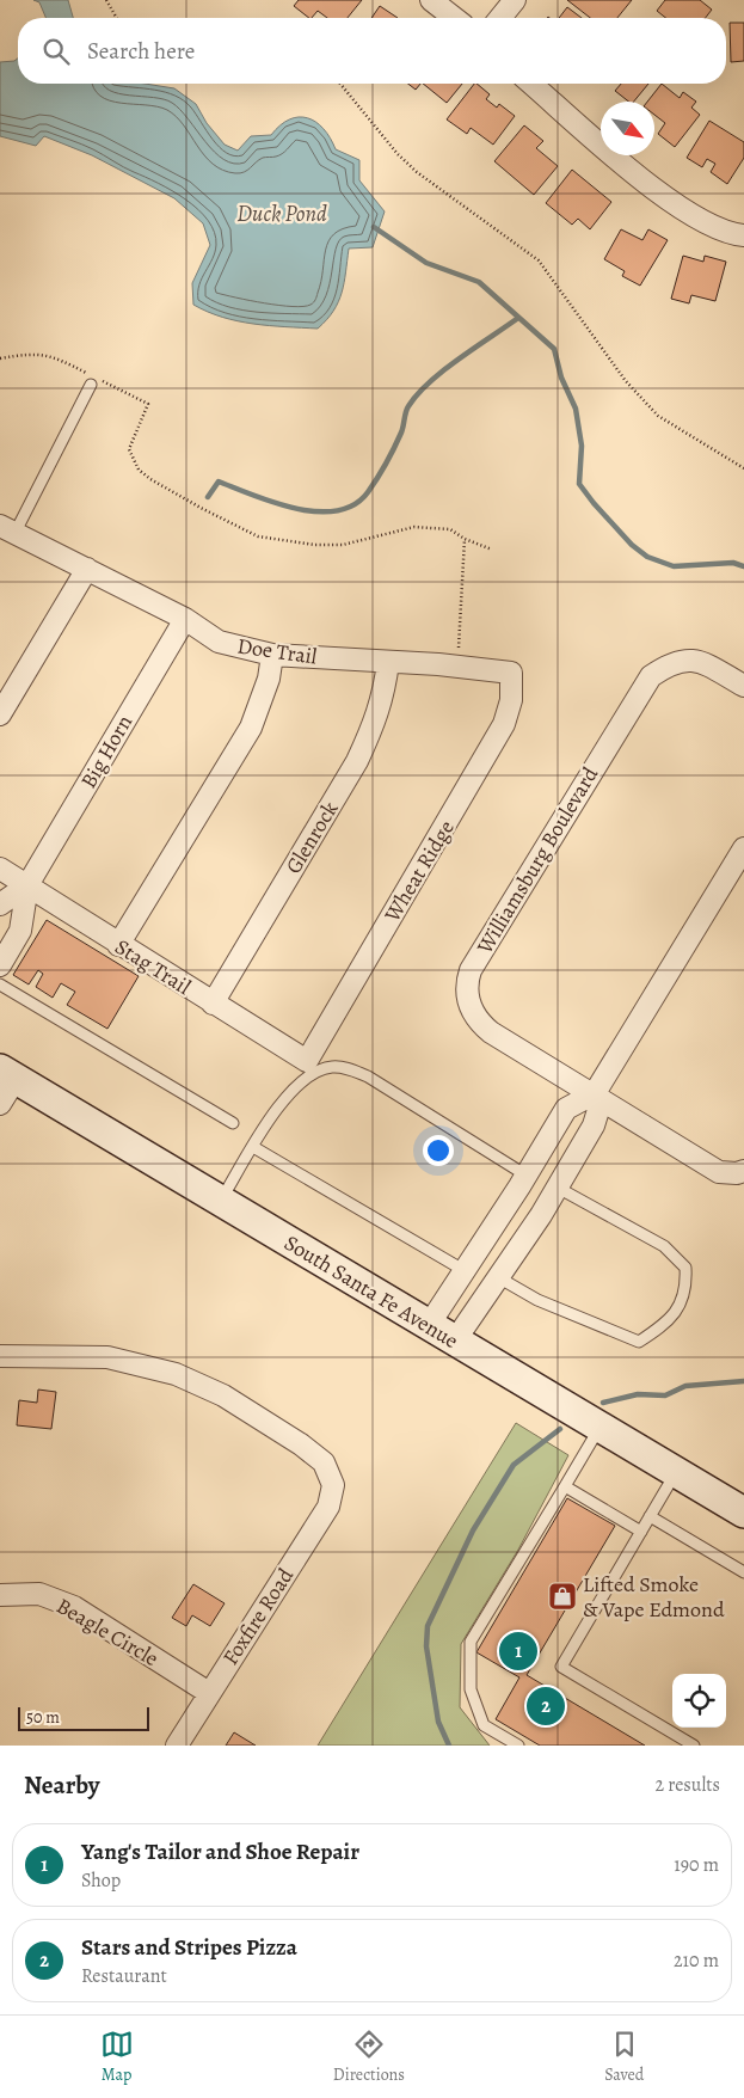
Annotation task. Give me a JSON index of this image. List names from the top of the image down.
{
  "streets": {
    "main road": ["South Santa Fe Avenue"],
    "street": [
      "Doe Trail",
      "Big Horn",
      "Glenrock",
      "Williamsburg Boulevard",
      "Wheat Ridge",
      "Stag Trail",
      "Foxfire Road",
      "Beagle Circle"
    ]
  },
  "crossings": [
    ["Doe Trail", "Big Horn"],
    ["Doe Trail", "Glenrock"],
    ["Doe Trail", "Wheat Ridge"],
    ["Big Horn", "Stag Trail"],
    ["Glenrock", "Stag Trail"],
    ["Wheat Ridge", "Stag Trail"],
    ["Foxfire Road", "Beagle Circle"]
  ],
  "water": ["Duck Pond"],
  "places": {
    "shop": ["Lifted Smoke & Vape Edmond"]
  },
  "scale_bar": "50 m",
  "north": "bottom right",
  "page": {
    "search": "Search here",
    "pins": ["1", "2"],
    "scale": "50 m",
    "heading": ["Nearby", "2 results"],
    "list": [
      {
        "mark": "1",
        "name": "Yang's Tailor and Shoe Repair",
        "note": "Shop",
        "value": "190 m"
      },
      {
        "mark": "2",
        "name": "Stars and Stripes Pizza",
        "note": "Restaurant",
        "value": "210 m"
      }
    ],
    "nav": ["Map", "Directions", "Saved"]
  }
}
